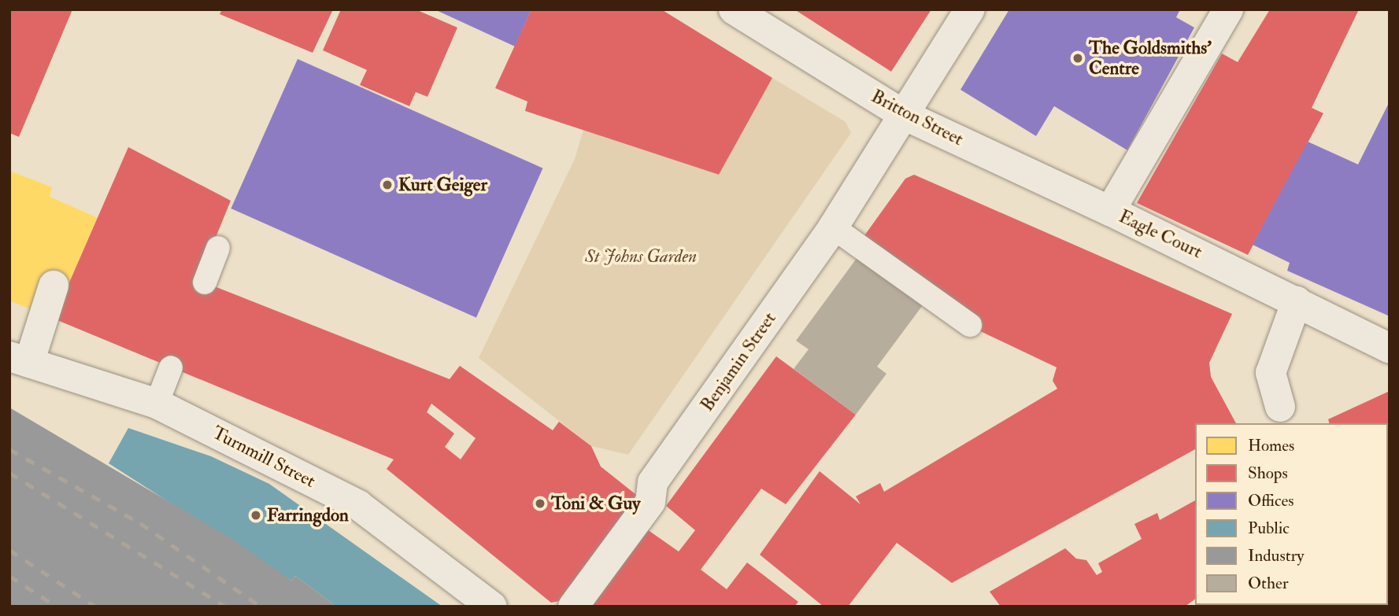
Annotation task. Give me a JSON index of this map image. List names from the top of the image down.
{
  "streets": {
    "street": [
      "Britton Street",
      "Eagle Court",
      "Benjamin Street",
      "Turnmill Street"
    ]
  },
  "crossings": [
    ["Britton Street", "Eagle Court"],
    ["Britton Street", "Benjamin Street"]
  ],
  "parks": ["St Johns Garden"],
  "places": [
    "The Goldsmiths' Centre",
    "Kurt Geiger",
    "Toni & Guy",
    "Farringdon"
  ],
  "legend": [
    "Homes",
    "Shops",
    "Offices",
    "Public",
    "Industry",
    "Other"
  ]
}
